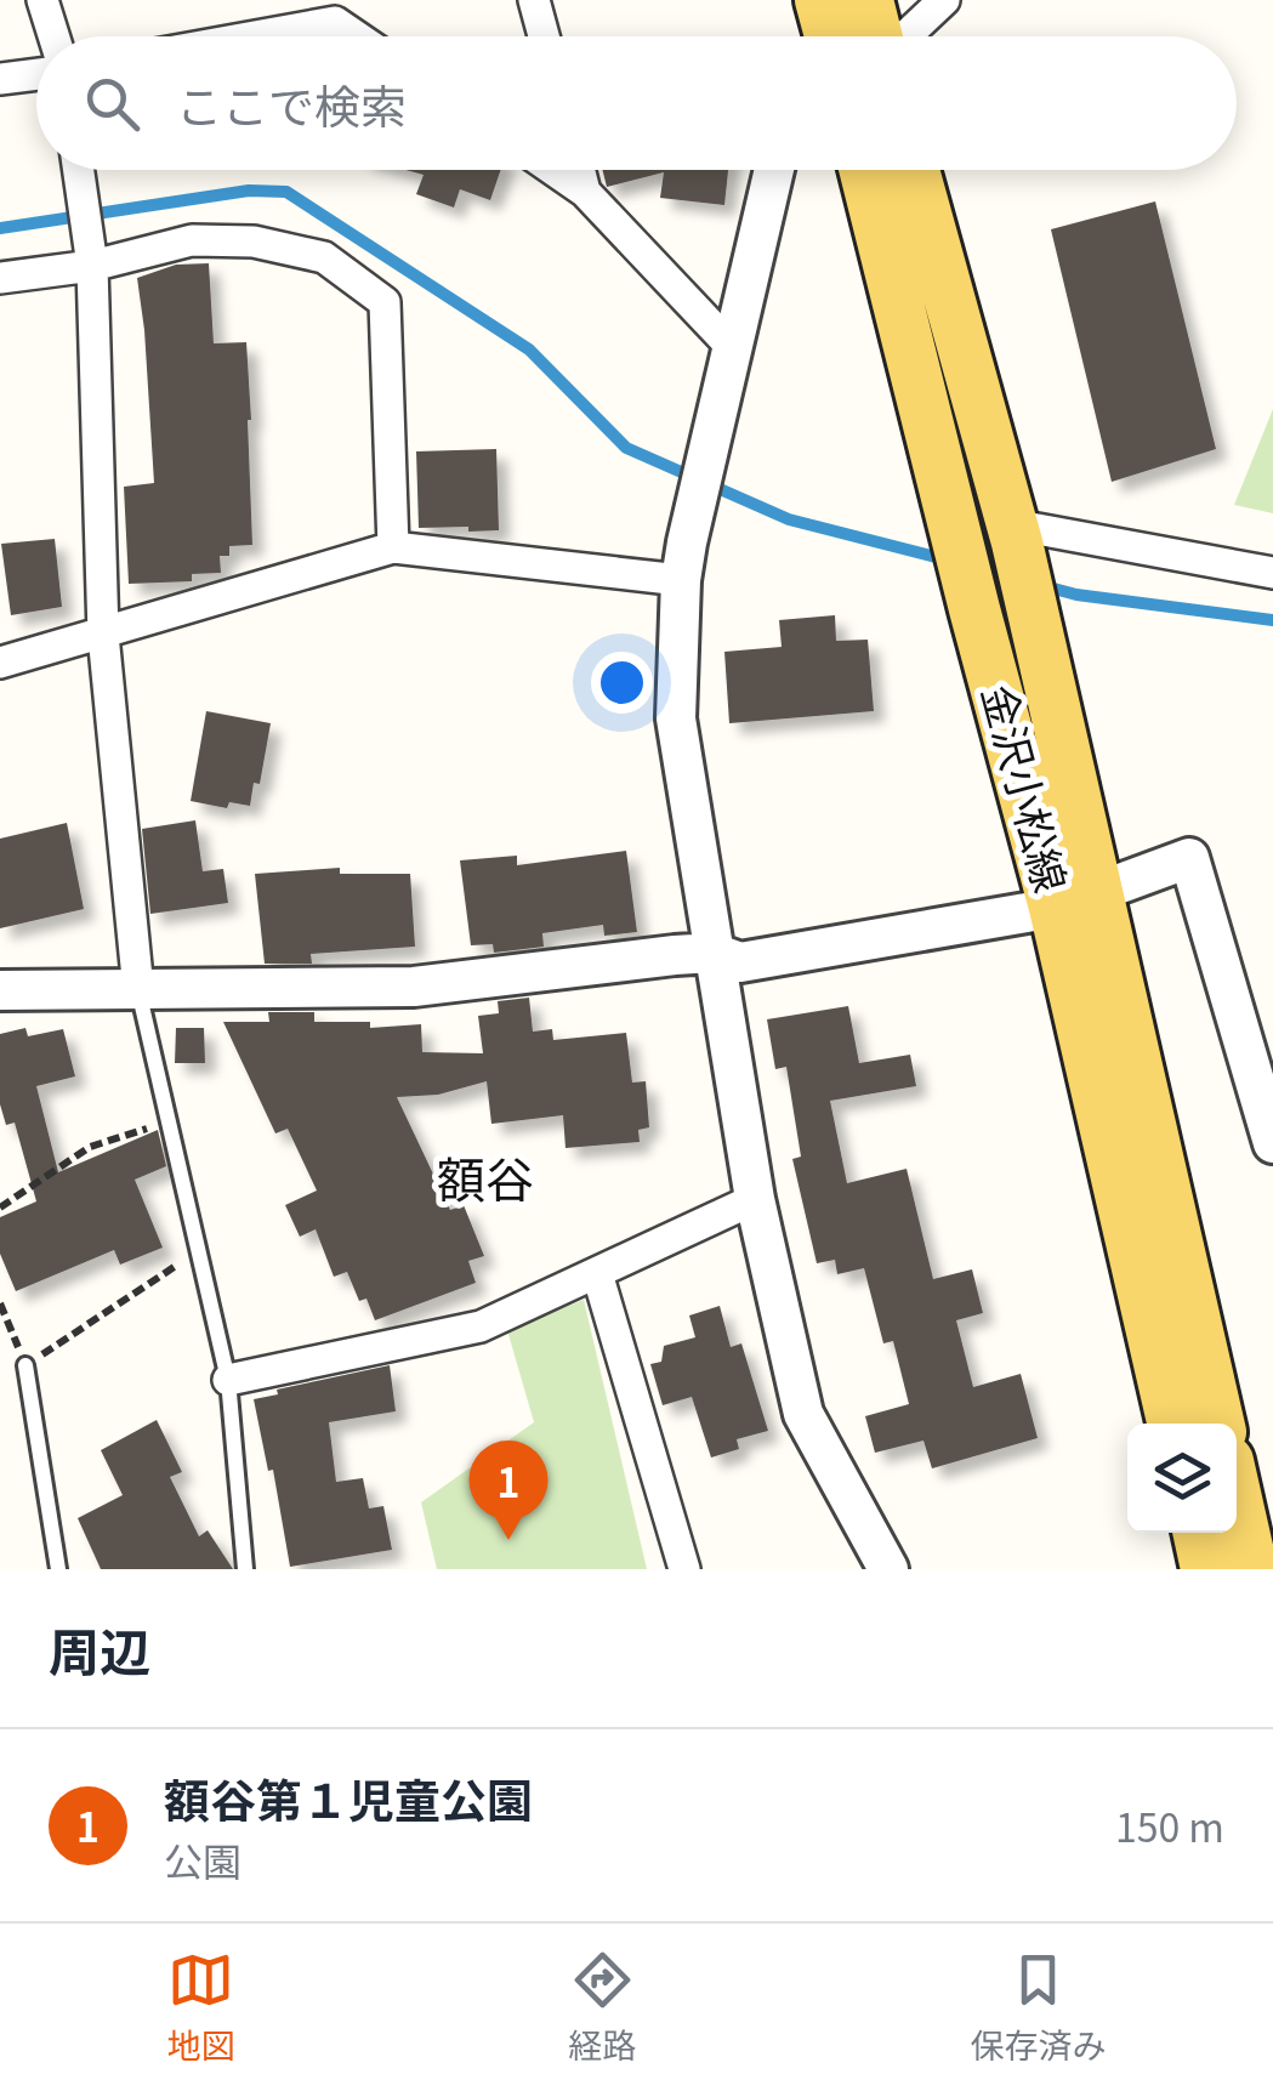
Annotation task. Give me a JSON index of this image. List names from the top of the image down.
{
  "streets": {
    "main road": ["金沢小松線"]
  },
  "districts": ["額谷"],
  "page": {
    "search": "ここで検索",
    "pins": "1",
    "heading": "周辺",
    "list": [
      {
        "mark": "1",
        "name": "額谷第１児童公園",
        "note": "公園",
        "value": "150 m"
      }
    ],
    "nav": ["地図", "経路", "保存済み"]
  }
}
